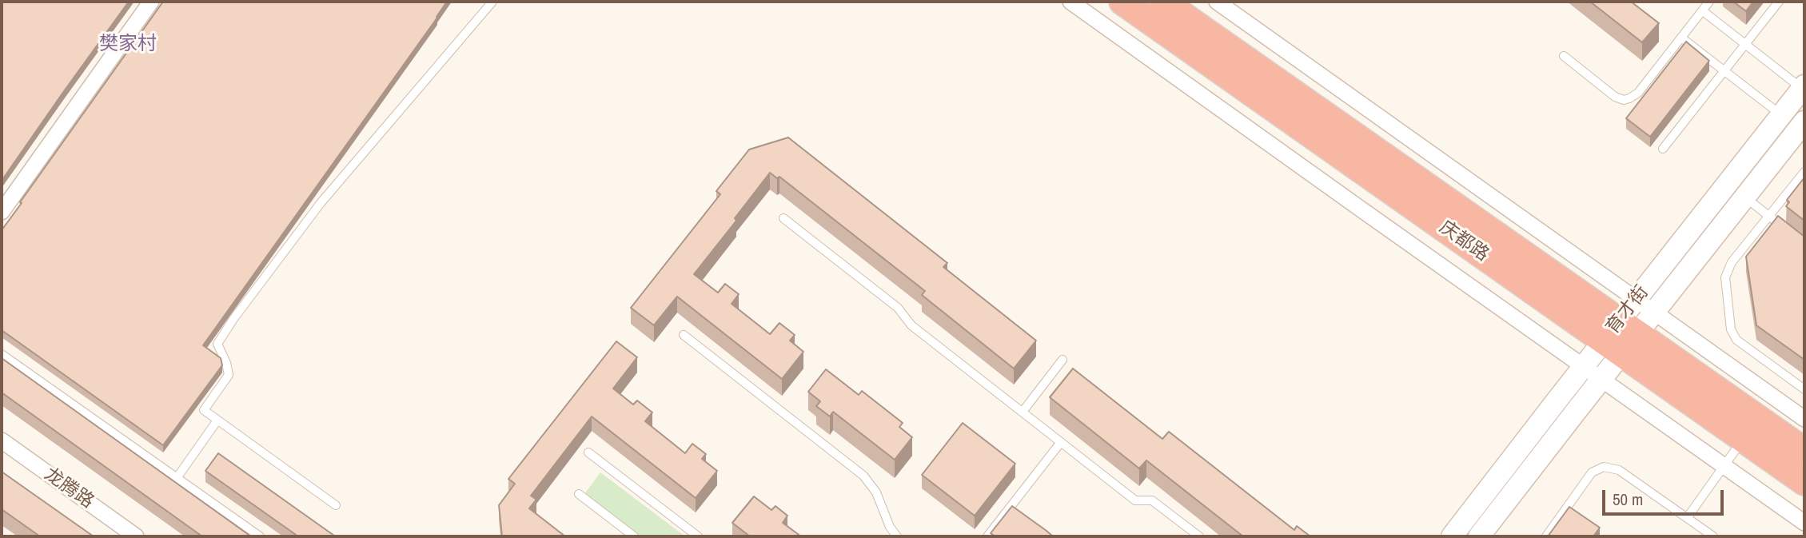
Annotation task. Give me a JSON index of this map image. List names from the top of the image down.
{
  "streets": {
    "highway": ["庆都路"],
    "street": ["育才街", "龙腾路"]
  },
  "crossings": [
    ["庆都路", "育才街"]
  ],
  "districts": ["樊家村"],
  "scale_bar": "50 m"
}
